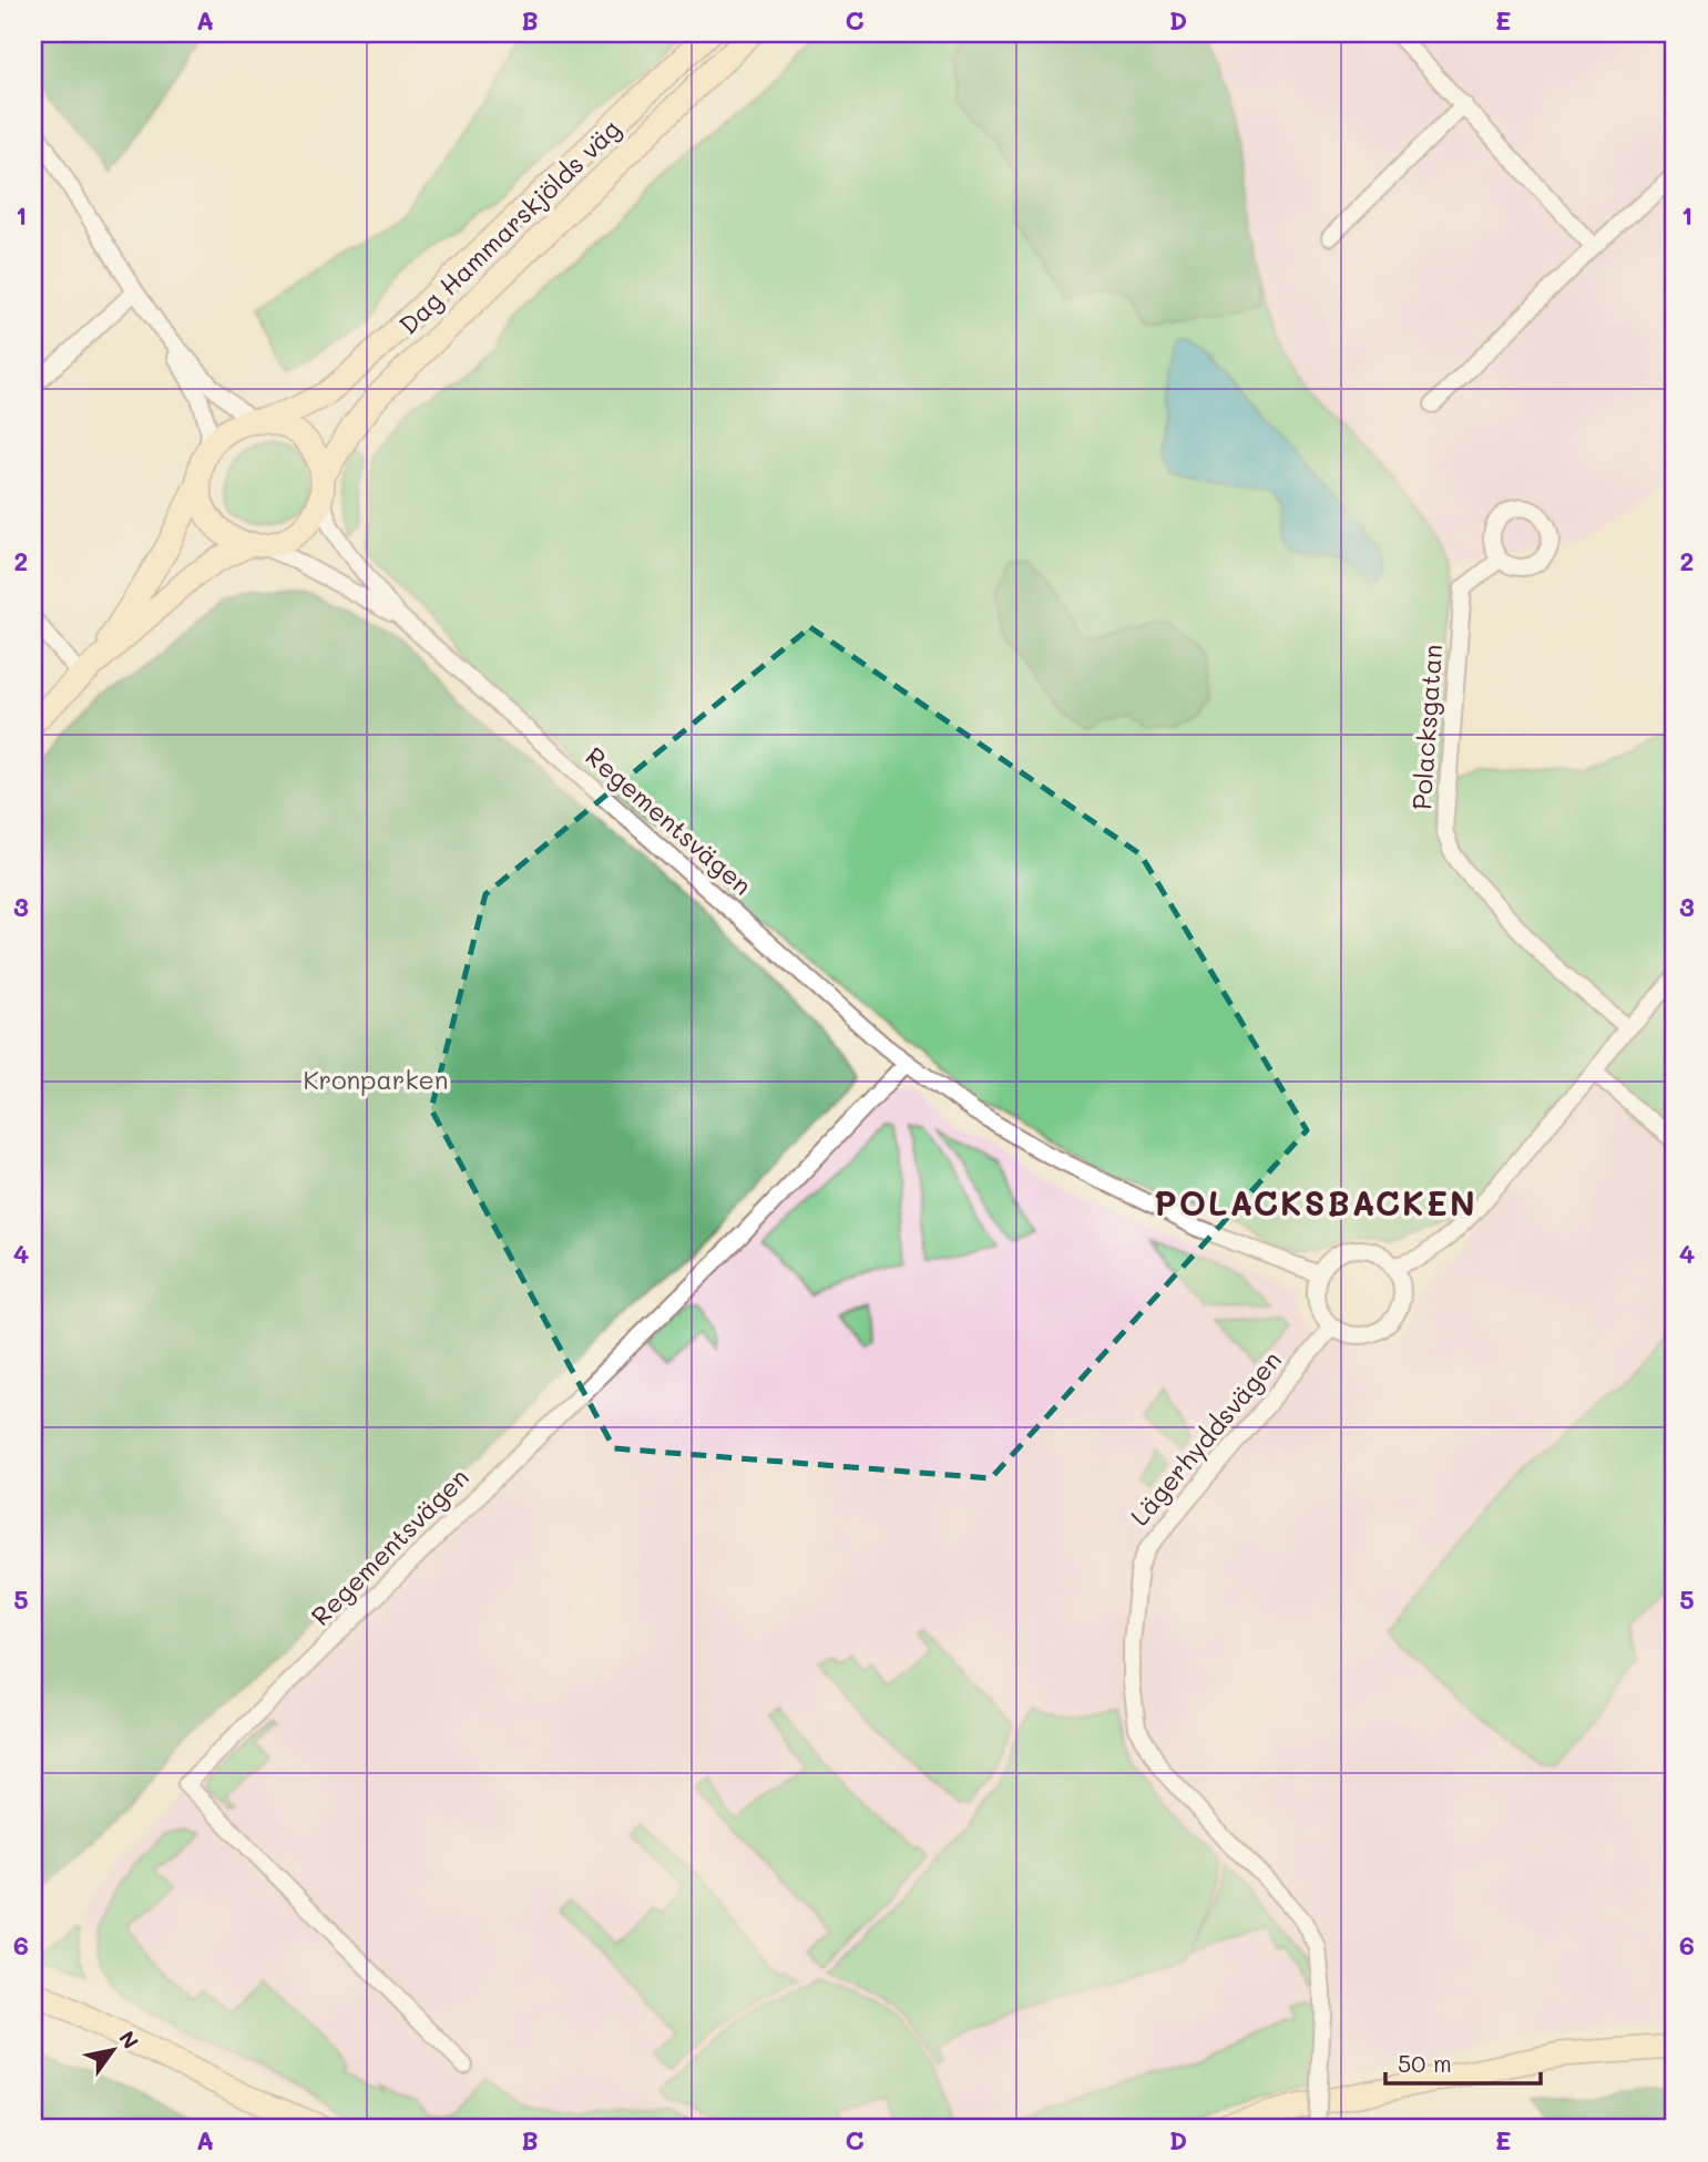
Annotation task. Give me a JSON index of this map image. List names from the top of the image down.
{
  "streets": {
    "main road": ["Dag Hammarskjölds väg"],
    "street": ["Polacksgatan", "Regementsvägen", "Lägerhyddsvägen"]
  },
  "crossings": [
    ["Dag Hammarskjölds väg", "Regementsvägen"],
    ["Regementsvägen", "Lägerhyddsvägen"]
  ],
  "districts": ["POLACKSBACKEN"],
  "parks": ["Kronparken"],
  "scale_bar": "50 m",
  "north": "top right",
  "grid": {
    "columns": [
      "A",
      "B",
      "C",
      "D",
      "E"
    ],
    "rows": [
      "1",
      "2",
      "3",
      "4",
      "5",
      "6"
    ]
  }
}
